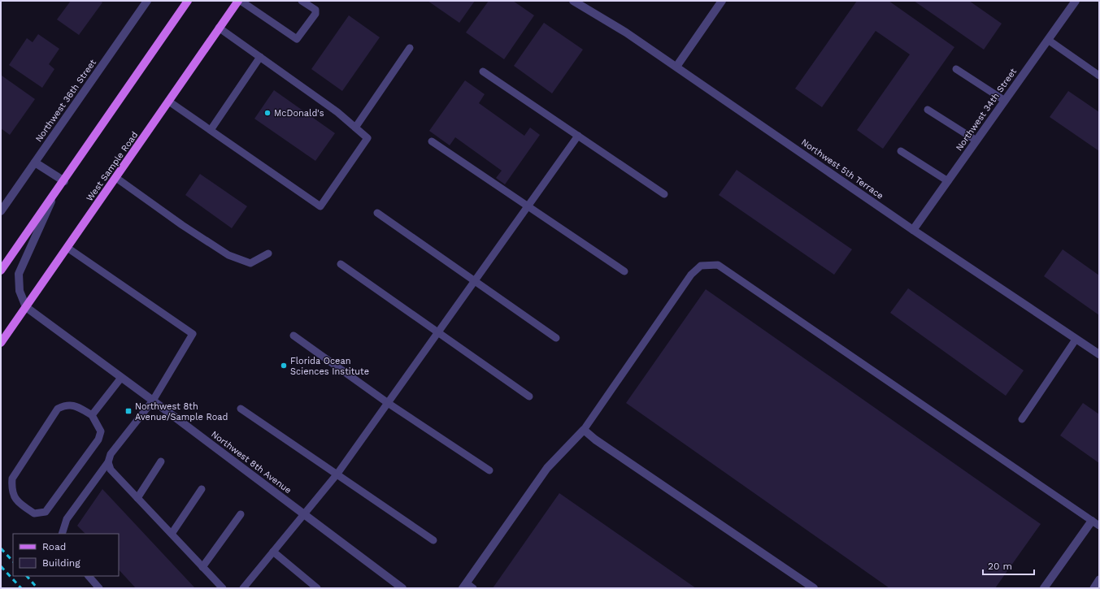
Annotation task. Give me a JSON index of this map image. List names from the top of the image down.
{
  "streets": {
    "main road": ["West Sample Road"],
    "street": [
      "Northwest 36th Street",
      "Northwest 34th Street",
      "Northwest 5th Terrace",
      "Northwest 8th Avenue"
    ]
  },
  "crossings": [
    ["Northwest 34th Street", "Northwest 5th Terrace"],
    ["West Sample Road", "Northwest 8th Avenue"]
  ],
  "places": {
    "other": ["McDonald's", "Florida Ocean Sciences Institute"],
    "transit": ["Northwest 8th Avenue/Sample Road"]
  },
  "legend": ["Road", "Building"],
  "scale_bar": "20 m"
}
